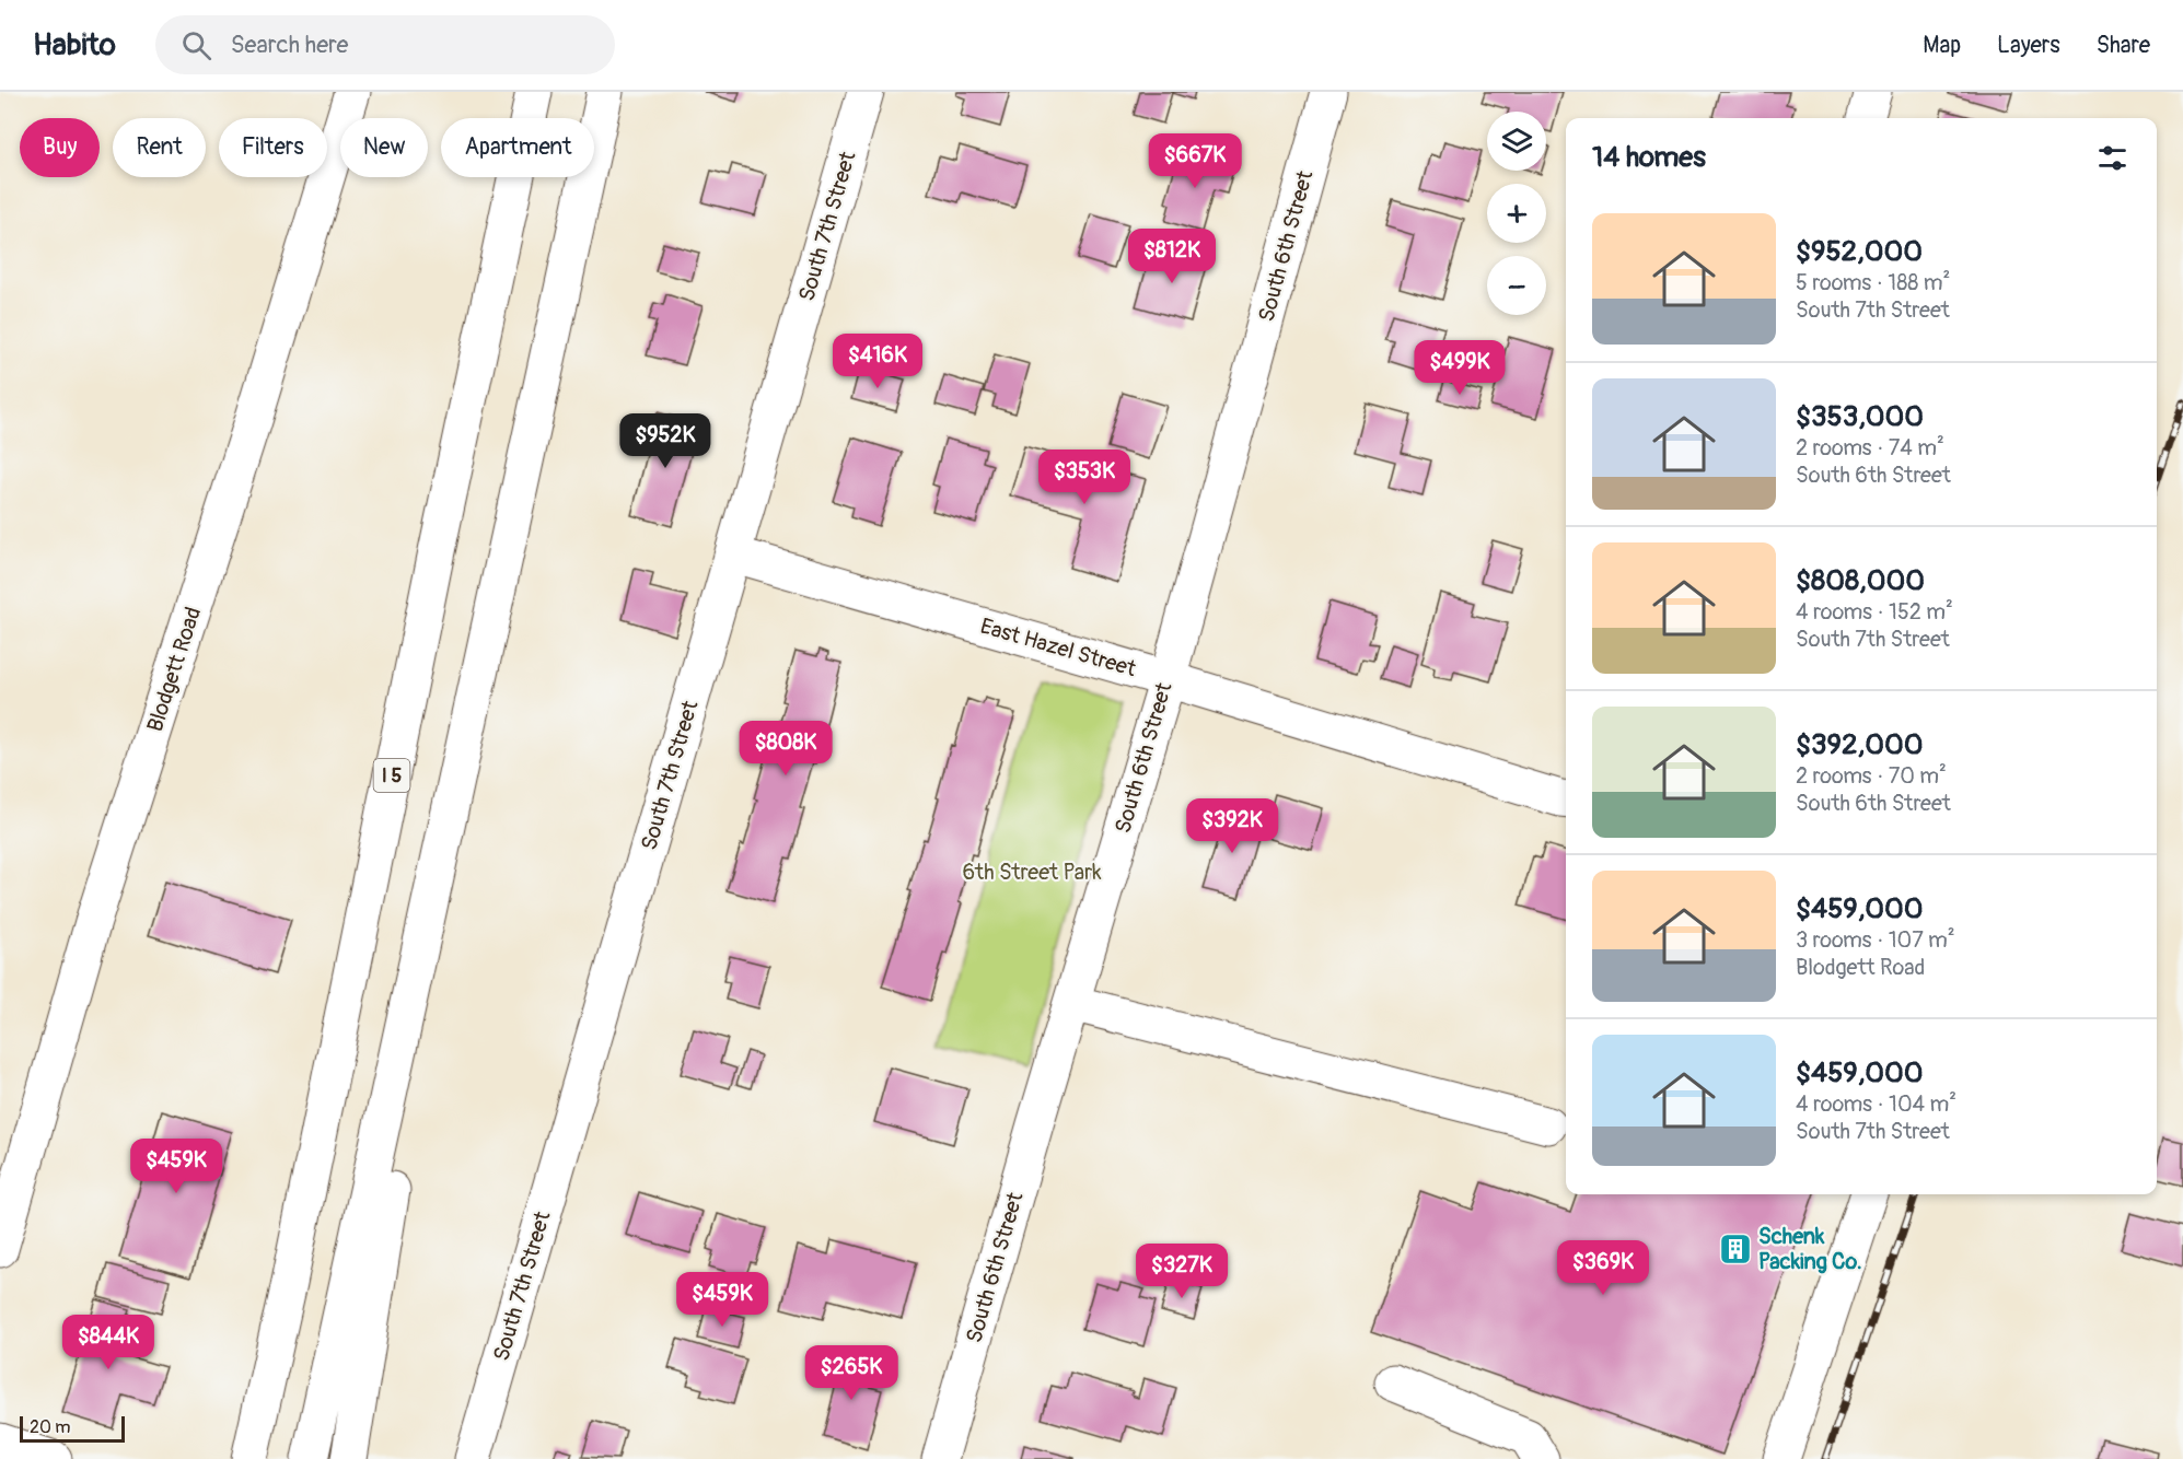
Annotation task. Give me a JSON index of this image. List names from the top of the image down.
{
  "streets": {
    "main road": [
      "South 7th Street",
      "South 6th Street",
      "East Hazel Street",
      "Blodgett Road",
      "I 5"
    ]
  },
  "crossings": [
    ["South 7th Street", "East Hazel Street"],
    ["South 6th Street", "East Hazel Street"]
  ],
  "parks": ["6th Street Park"],
  "places": {
    "building": ["Schenk Packing Co."]
  },
  "scale_bar": "20 m",
  "page": {
    "header": "Habito",
    "search": "Search here",
    "nav": ["Map", "Layers", "Share"],
    "map_buttons": ["+", "−"],
    "chip": [
      "Buy",
      "Rent",
      "Filters",
      "New",
      "Apartment"
    ],
    "heading": "14 homes",
    "price": [
      "$667K",
      "$812K",
      "$416K",
      "$499K",
      "$952K",
      "$353K",
      "$808K",
      "$392K",
      "$459K",
      "$369K",
      "$327K",
      "$459K",
      "$844K",
      "$265K"
    ],
    "list": [
      {
        "name": "$952,000",
        "note": "5 rooms · 188 m² · South 7th Street"
      },
      {
        "name": "$353,000",
        "note": "2 rooms · 74 m² · South 6th Street"
      },
      {
        "name": "$808,000",
        "note": "4 rooms · 152 m² · South 7th Street"
      },
      {
        "name": "$392,000",
        "note": "2 rooms · 70 m² · South 6th Street"
      },
      {
        "name": "$459,000",
        "note": "3 rooms · 107 m² · Blodgett Road"
      },
      {
        "name": "$459,000",
        "note": "4 rooms · 104 m² · South 7th Street"
      }
    ],
    "scale": "20 m"
  }
}
